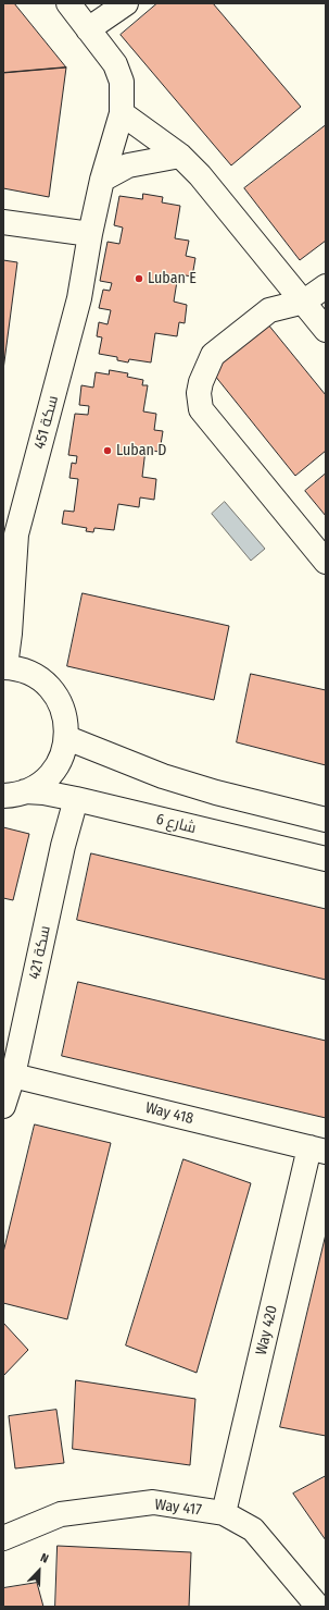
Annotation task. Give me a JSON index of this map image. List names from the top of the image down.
{
  "streets": {
    "street": [
      "سكة 451",
      "شارع 6",
      "سكة 421",
      "Way 418",
      "Way 420",
      "Way 417"
    ]
  },
  "crossings": [
    ["شارع 6", "سكة 421"],
    ["سكة 421", "Way 418"],
    ["Way 418", "Way 420"],
    ["Way 420", "Way 417"]
  ],
  "places": ["Luban E", "Luban D"],
  "north": "top right"
}
